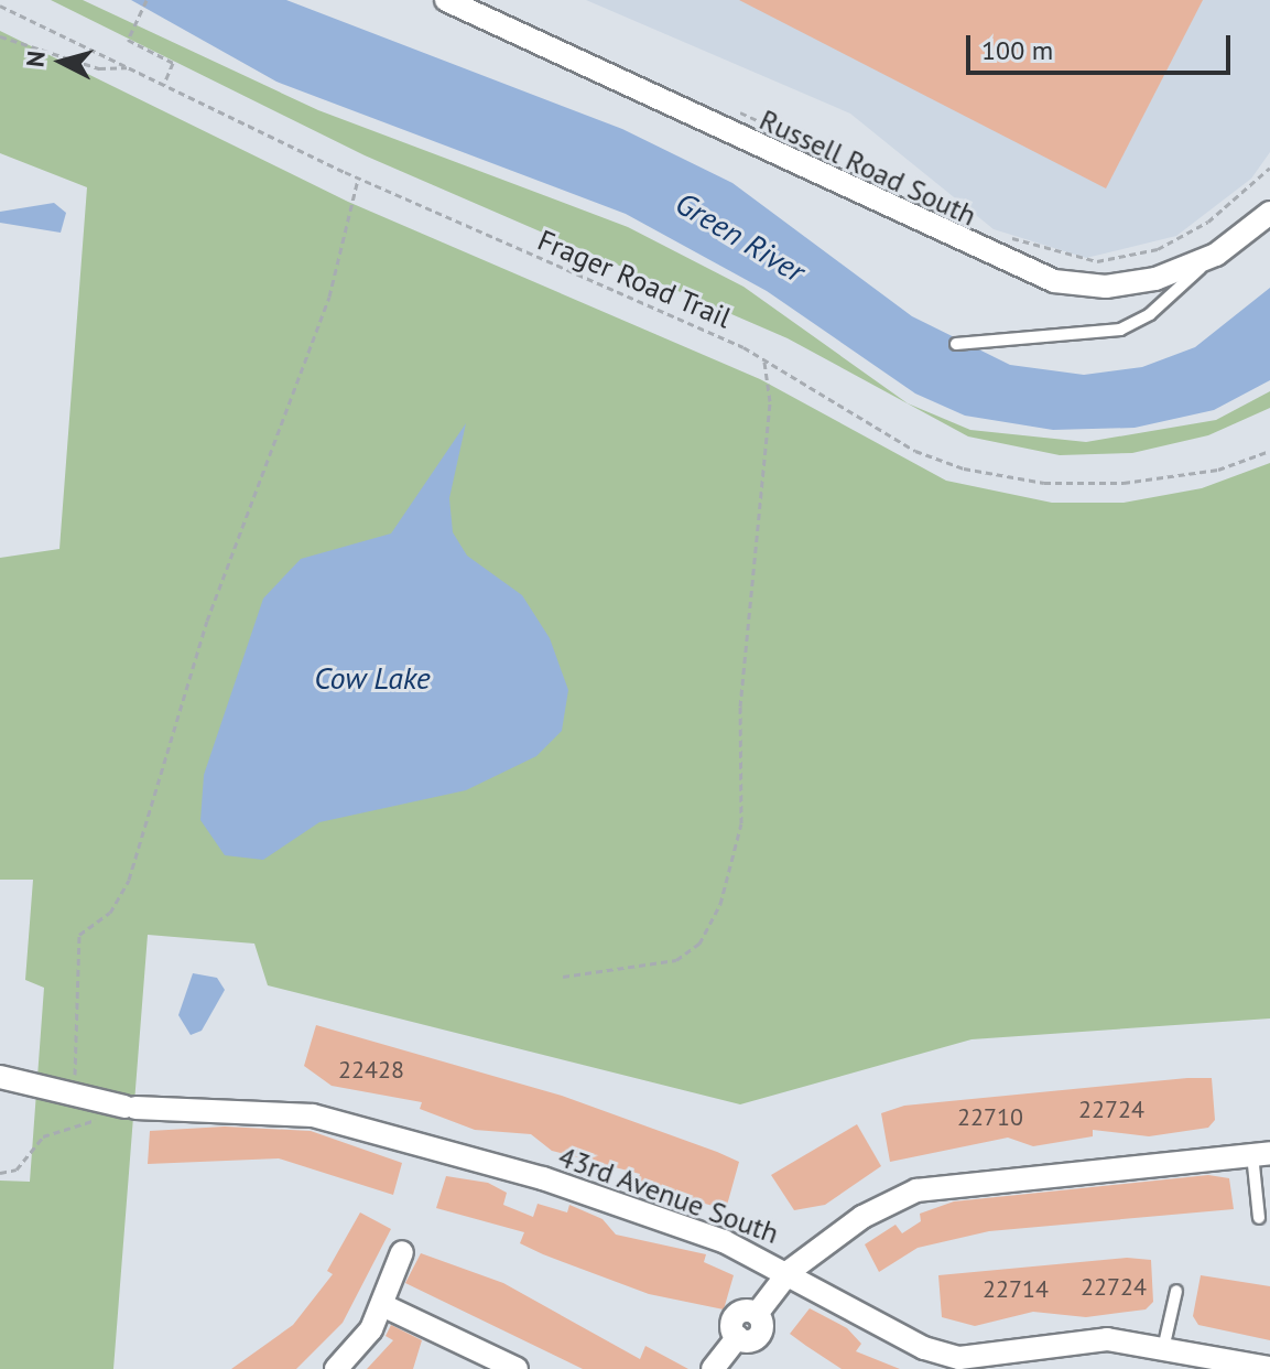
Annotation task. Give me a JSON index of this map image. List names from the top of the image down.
{
  "streets": {
    "street": ["Russell Road South", "43rd Avenue South"],
    "path": ["Frager Road Trail"]
  },
  "water": ["Green River", "Cow Lake"],
  "house_numbers": [
    "22428",
    "22724",
    "22710",
    "22724",
    "22714"
  ],
  "scale_bar": "100 m",
  "north": "left"
}
